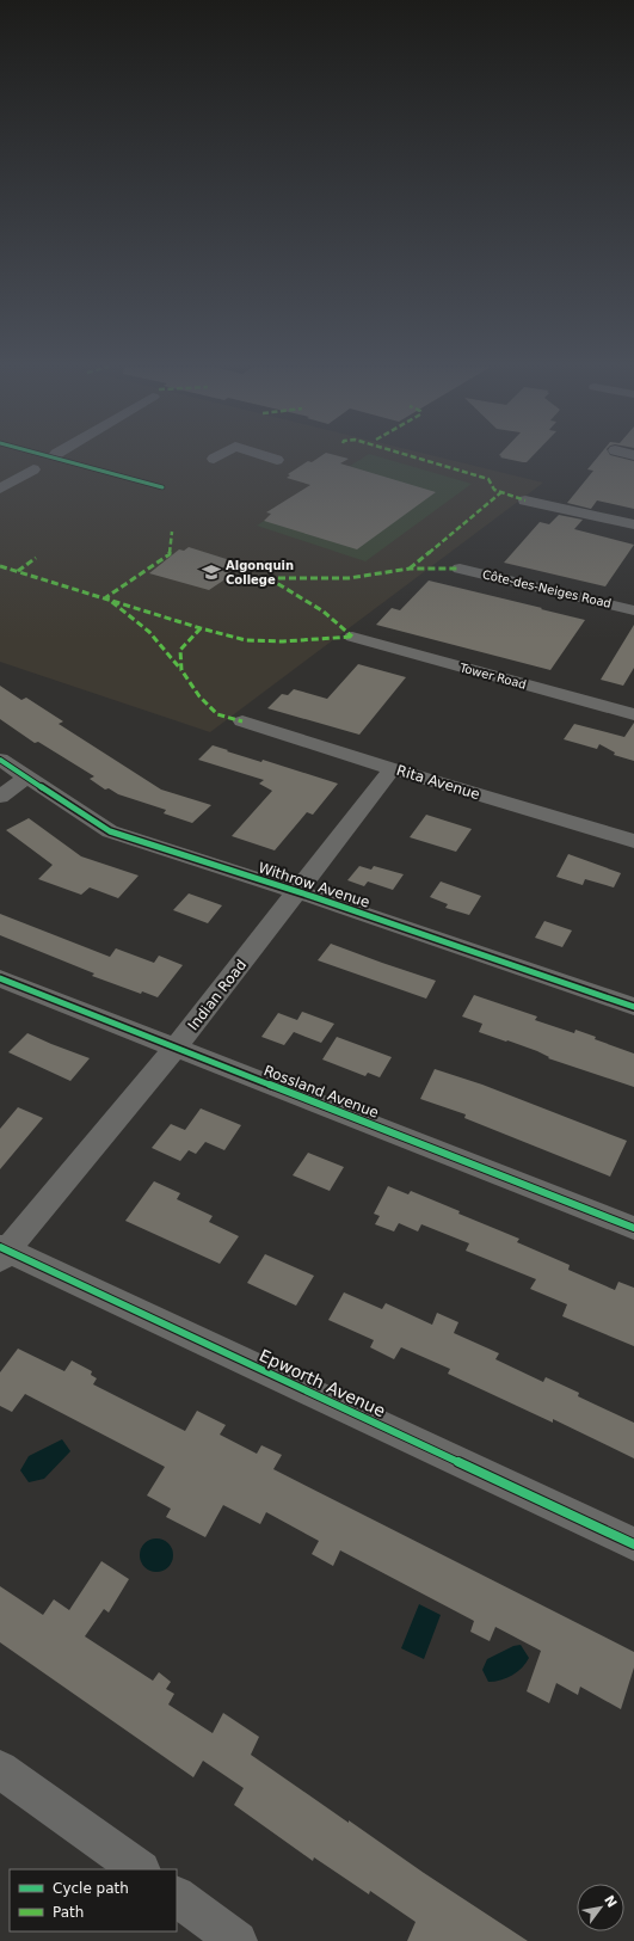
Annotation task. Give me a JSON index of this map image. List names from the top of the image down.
{
  "streets": {
    "street": [
      "Côte-des-Neiges Road",
      "Tower Road",
      "Rita Avenue",
      "Withrow Avenue",
      "Indian Road",
      "Rossland Avenue",
      "Epworth Avenue"
    ]
  },
  "crossings": [
    ["Rita Avenue", "Indian Road"],
    ["Withrow Avenue", "Indian Road"],
    ["Indian Road", "Rossland Avenue"],
    ["Indian Road", "Epworth Avenue"]
  ],
  "places": {
    "school or university": ["Algonquin College"]
  },
  "legend": ["Cycle path", "Path"],
  "north": "top right"
}
